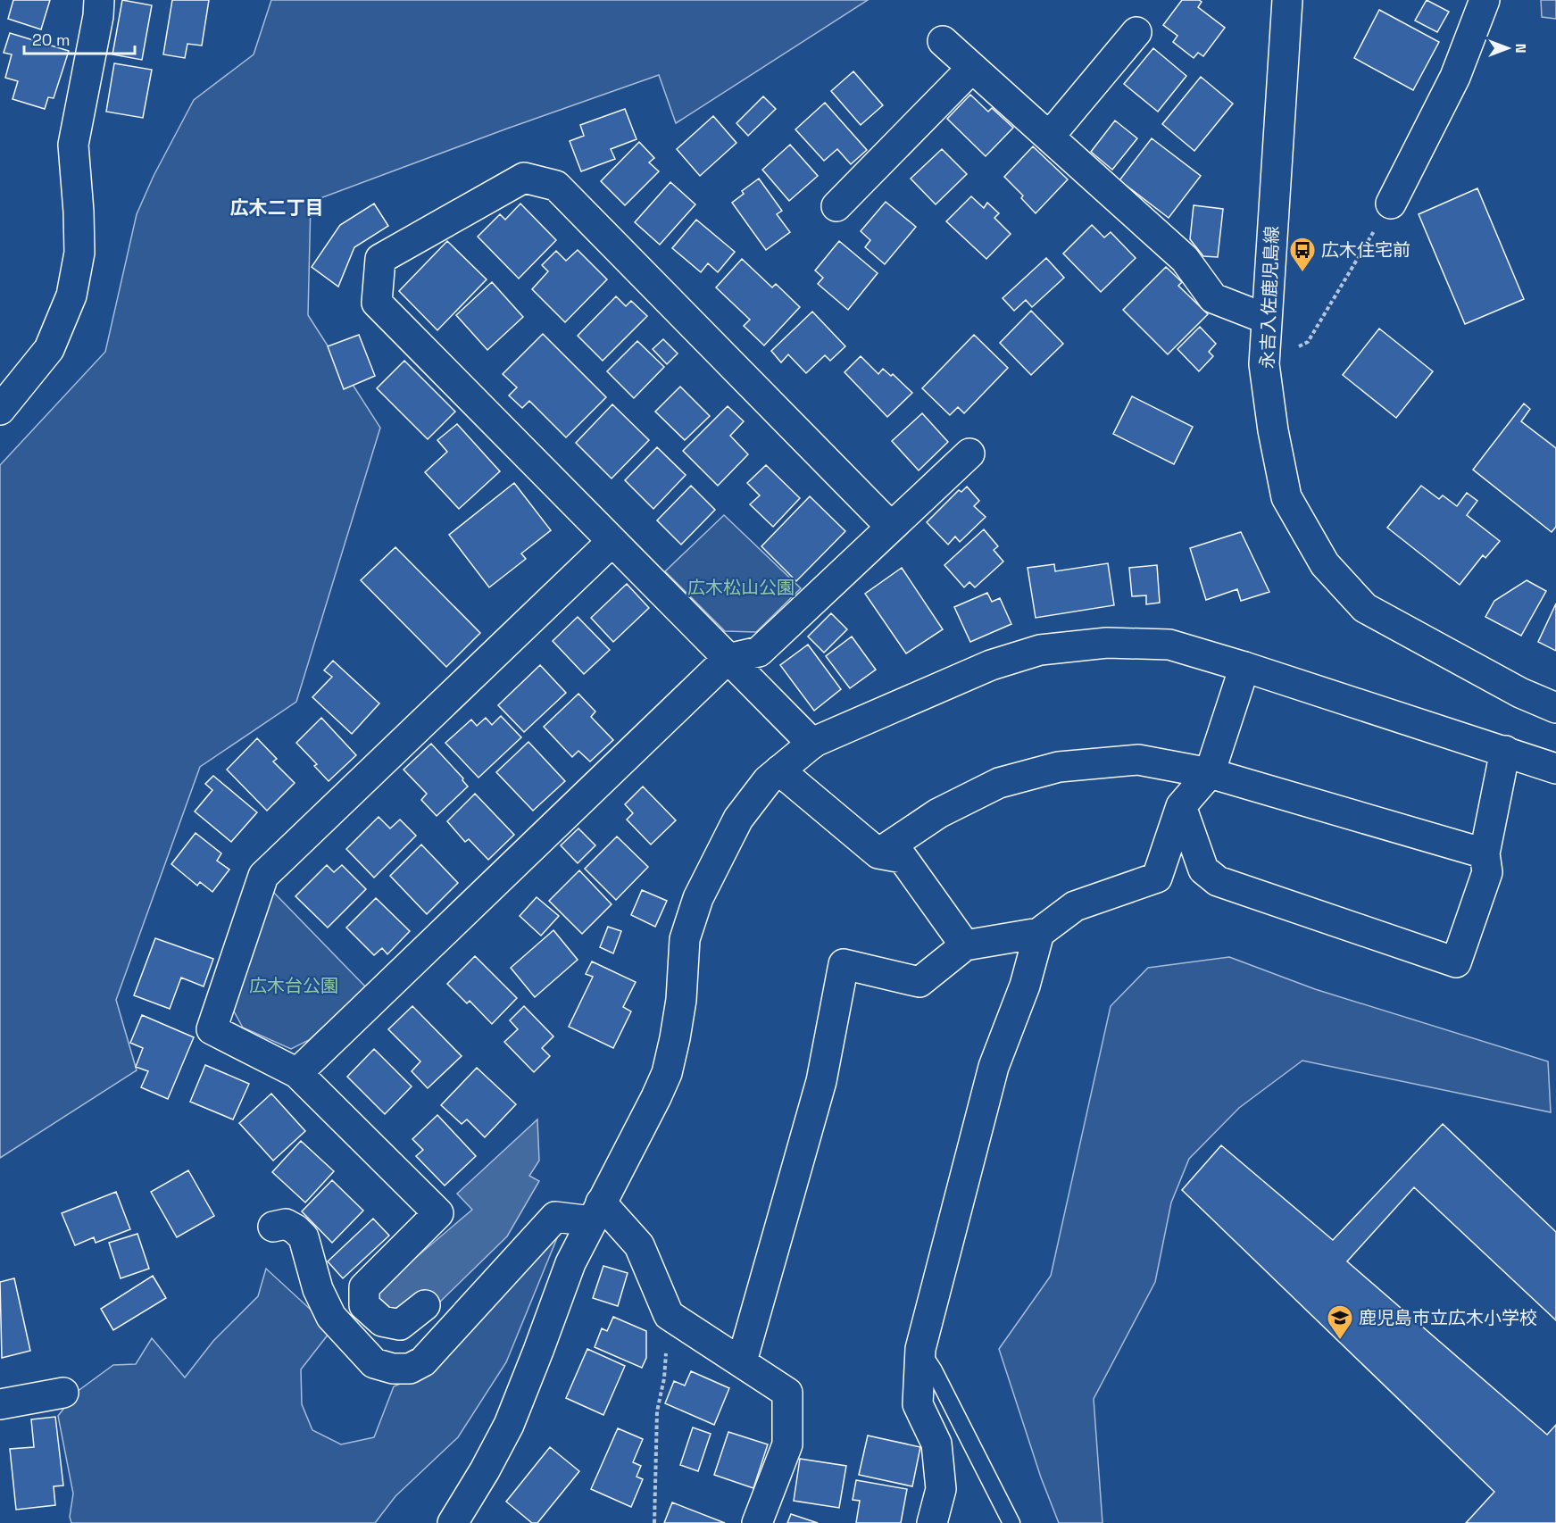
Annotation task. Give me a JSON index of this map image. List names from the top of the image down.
{
  "streets": {
    "street": ["永吉入佐鹿児島線"]
  },
  "districts": ["広木二丁目"],
  "parks": ["広木松山公園", "広木台公園"],
  "places": {
    "bus stop": ["広木住宅前"],
    "school or university": ["鹿児島市立広木小学校"]
  },
  "scale_bar": "20 m",
  "north": "right"
}
